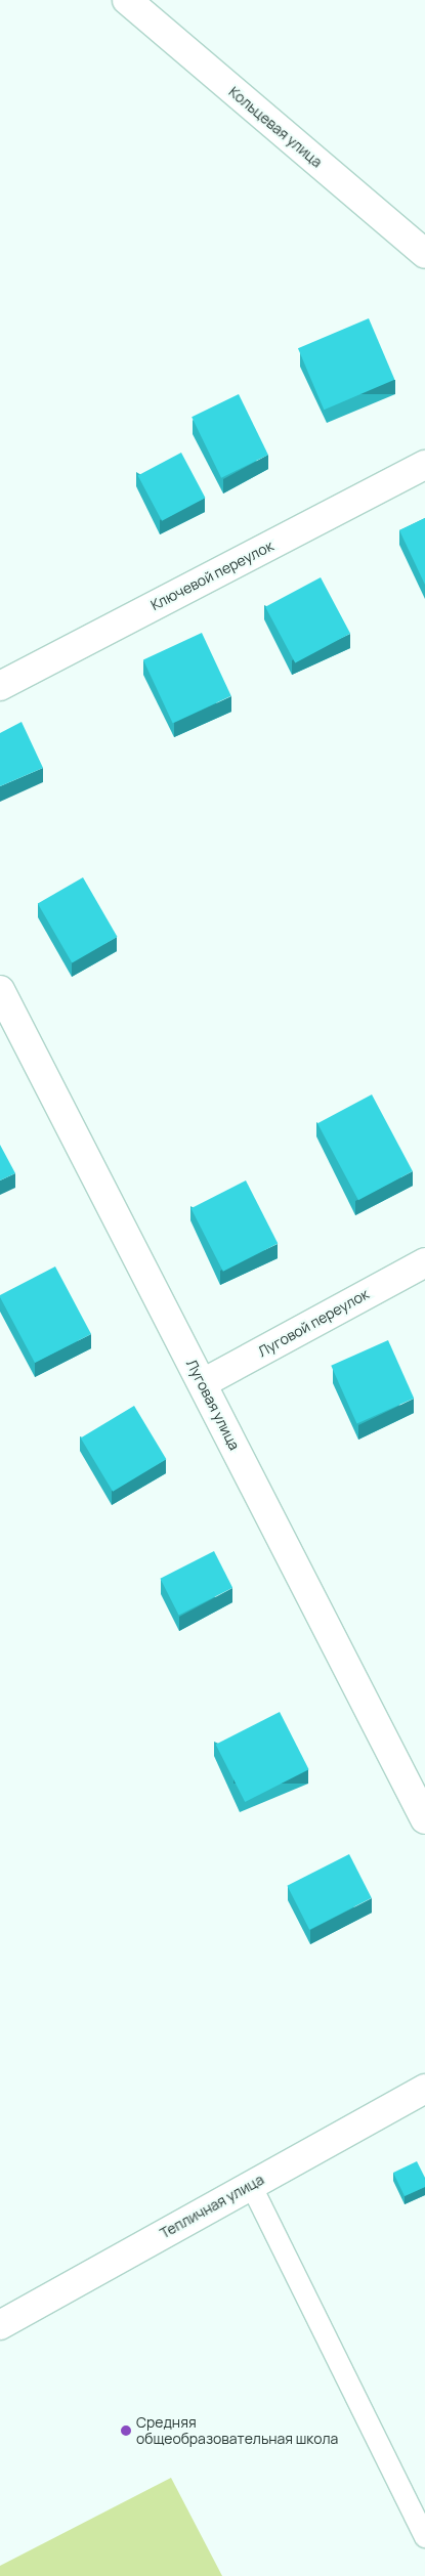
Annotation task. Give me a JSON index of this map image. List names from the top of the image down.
{
  "streets": {
    "street": [
      "Кольцевая улица",
      "Ключевой переулок",
      "Луговой переулок",
      "Луговая улица",
      "Тепличная улица"
    ]
  },
  "crossings": [
    ["Луговой переулок", "Луговая улица"]
  ],
  "places": ["Средняя общеобразовательная школа"]
}
